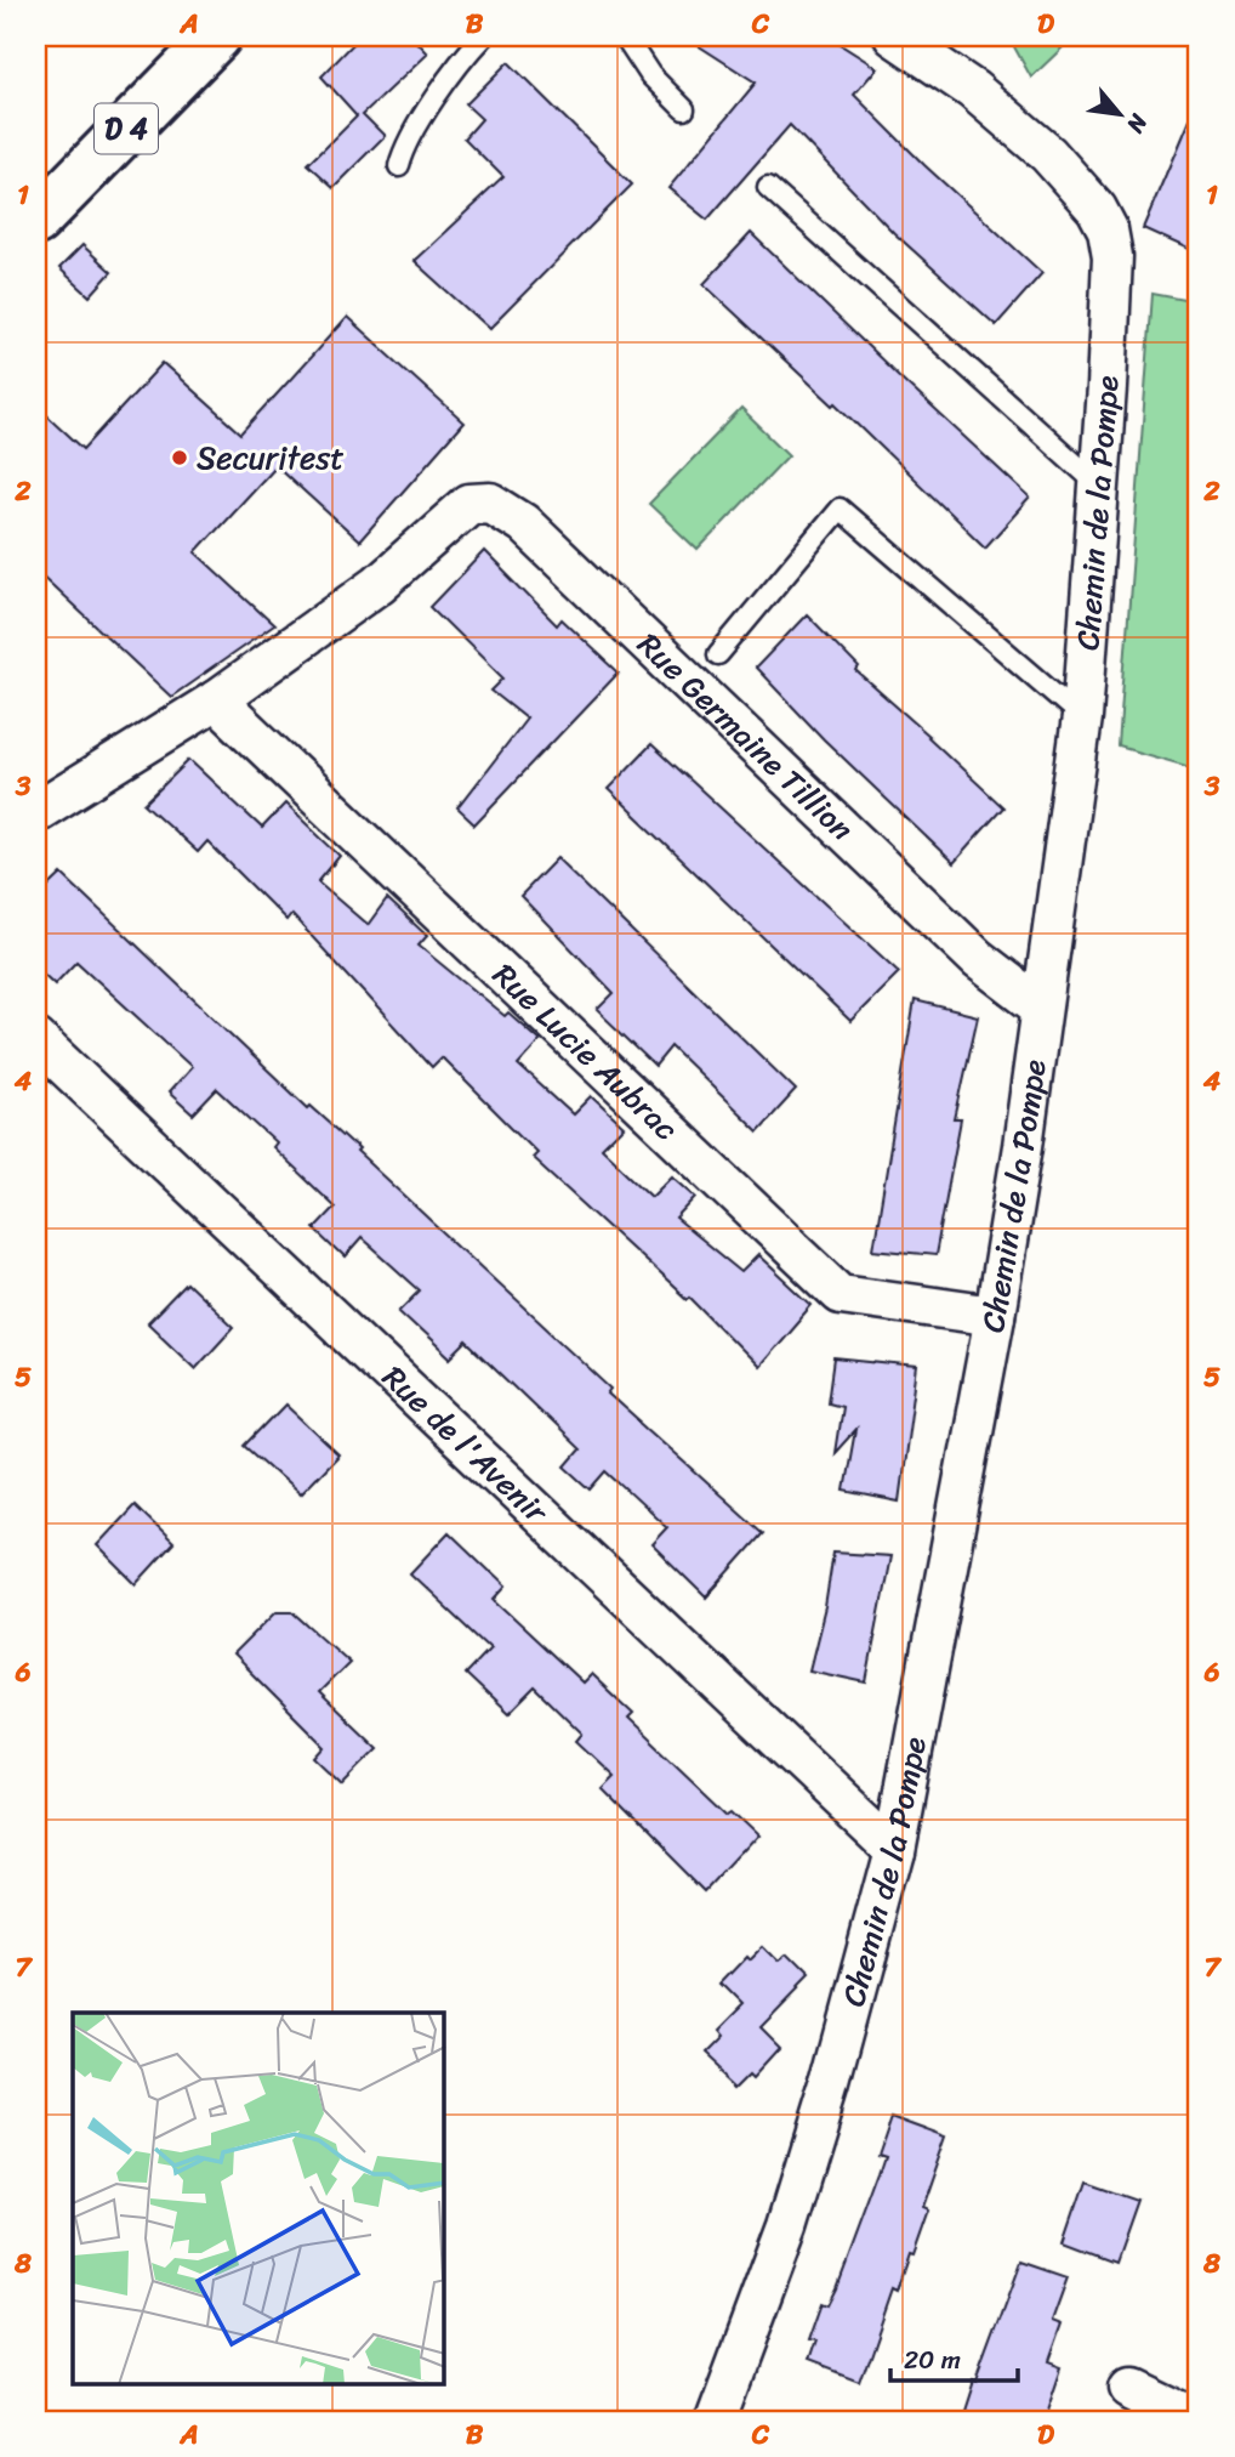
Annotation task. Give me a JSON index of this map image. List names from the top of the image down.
{
  "streets": {
    "main road": ["D 4"],
    "street": [
      "Chemin de la Pompe",
      "Rue Germaine Tillion",
      "Rue Lucie Aubrac",
      "Rue de l'Avenir"
    ]
  },
  "crossings": [
    ["Chemin de la Pompe", "Rue Germaine Tillion"],
    ["Chemin de la Pompe", "Rue Lucie Aubrac"],
    ["Chemin de la Pompe", "Rue de l'Avenir"],
    ["Rue Germaine Tillion", "Rue Lucie Aubrac"]
  ],
  "places": ["Securitest"],
  "scale_bar": "20 m",
  "north": "bottom right",
  "grid": {
    "columns": [
      "A",
      "B",
      "C",
      "D"
    ],
    "rows": [
      "1",
      "2",
      "3",
      "4",
      "5",
      "6",
      "7",
      "8"
    ]
  }
}
